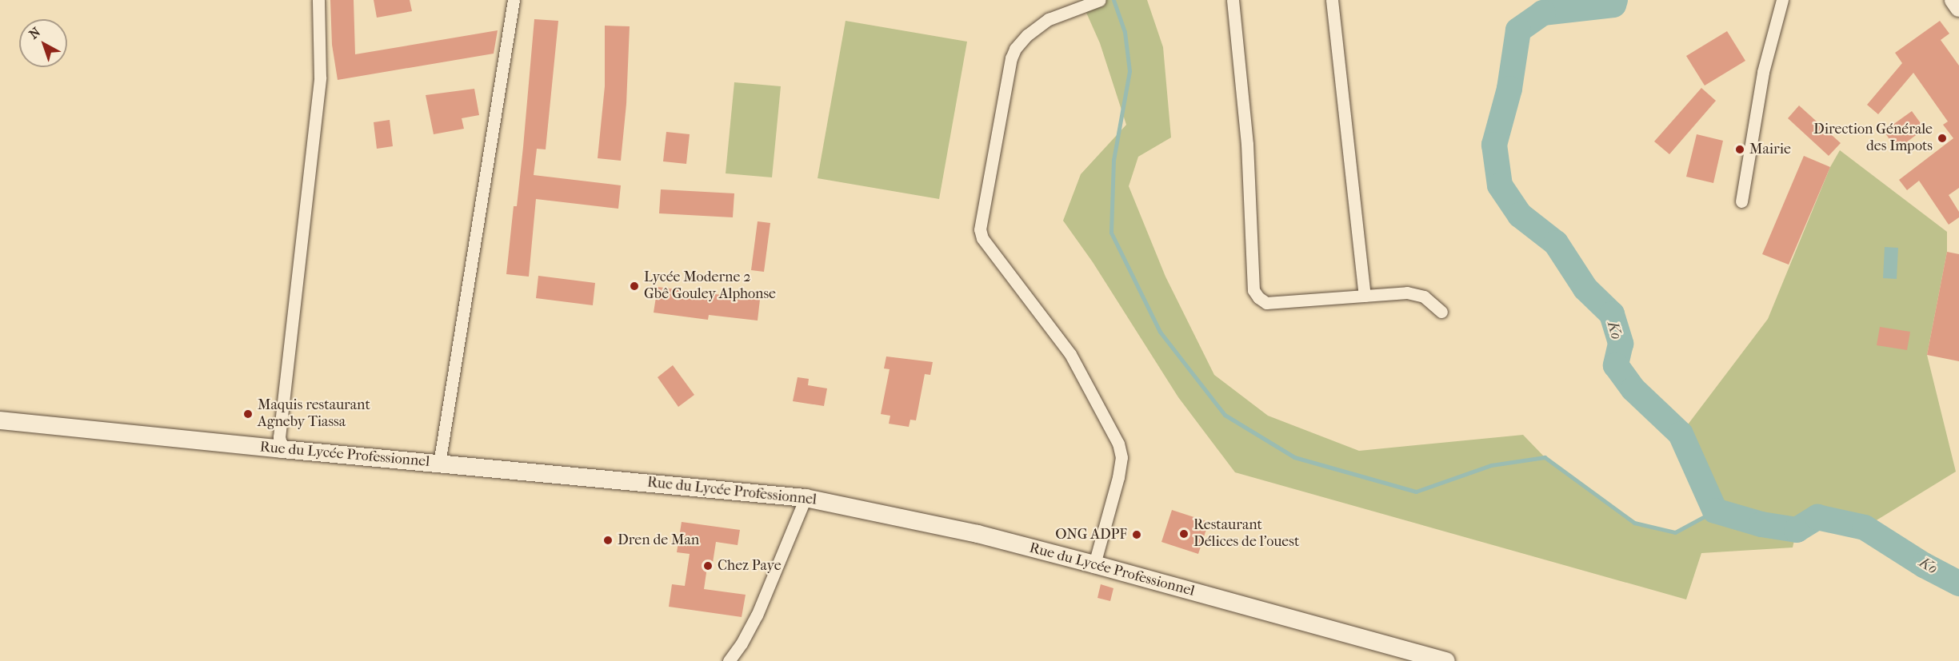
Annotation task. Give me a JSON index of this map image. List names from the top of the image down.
{
  "streets": {
    "main road": ["Rue du Lycée Professionnel"]
  },
  "water": ["Ko"],
  "places": [
    "Direction Générale des Impots",
    "Mairie",
    "Lycée Moderne 2 Gbê Gouley Alphonse",
    "Maquis restaurant Agneby Tiassa",
    "Restaurant Délices de l'ouest",
    "ONG ADPF",
    "Dren de Man",
    "Chez Paye"
  ],
  "north": "top left"
}
